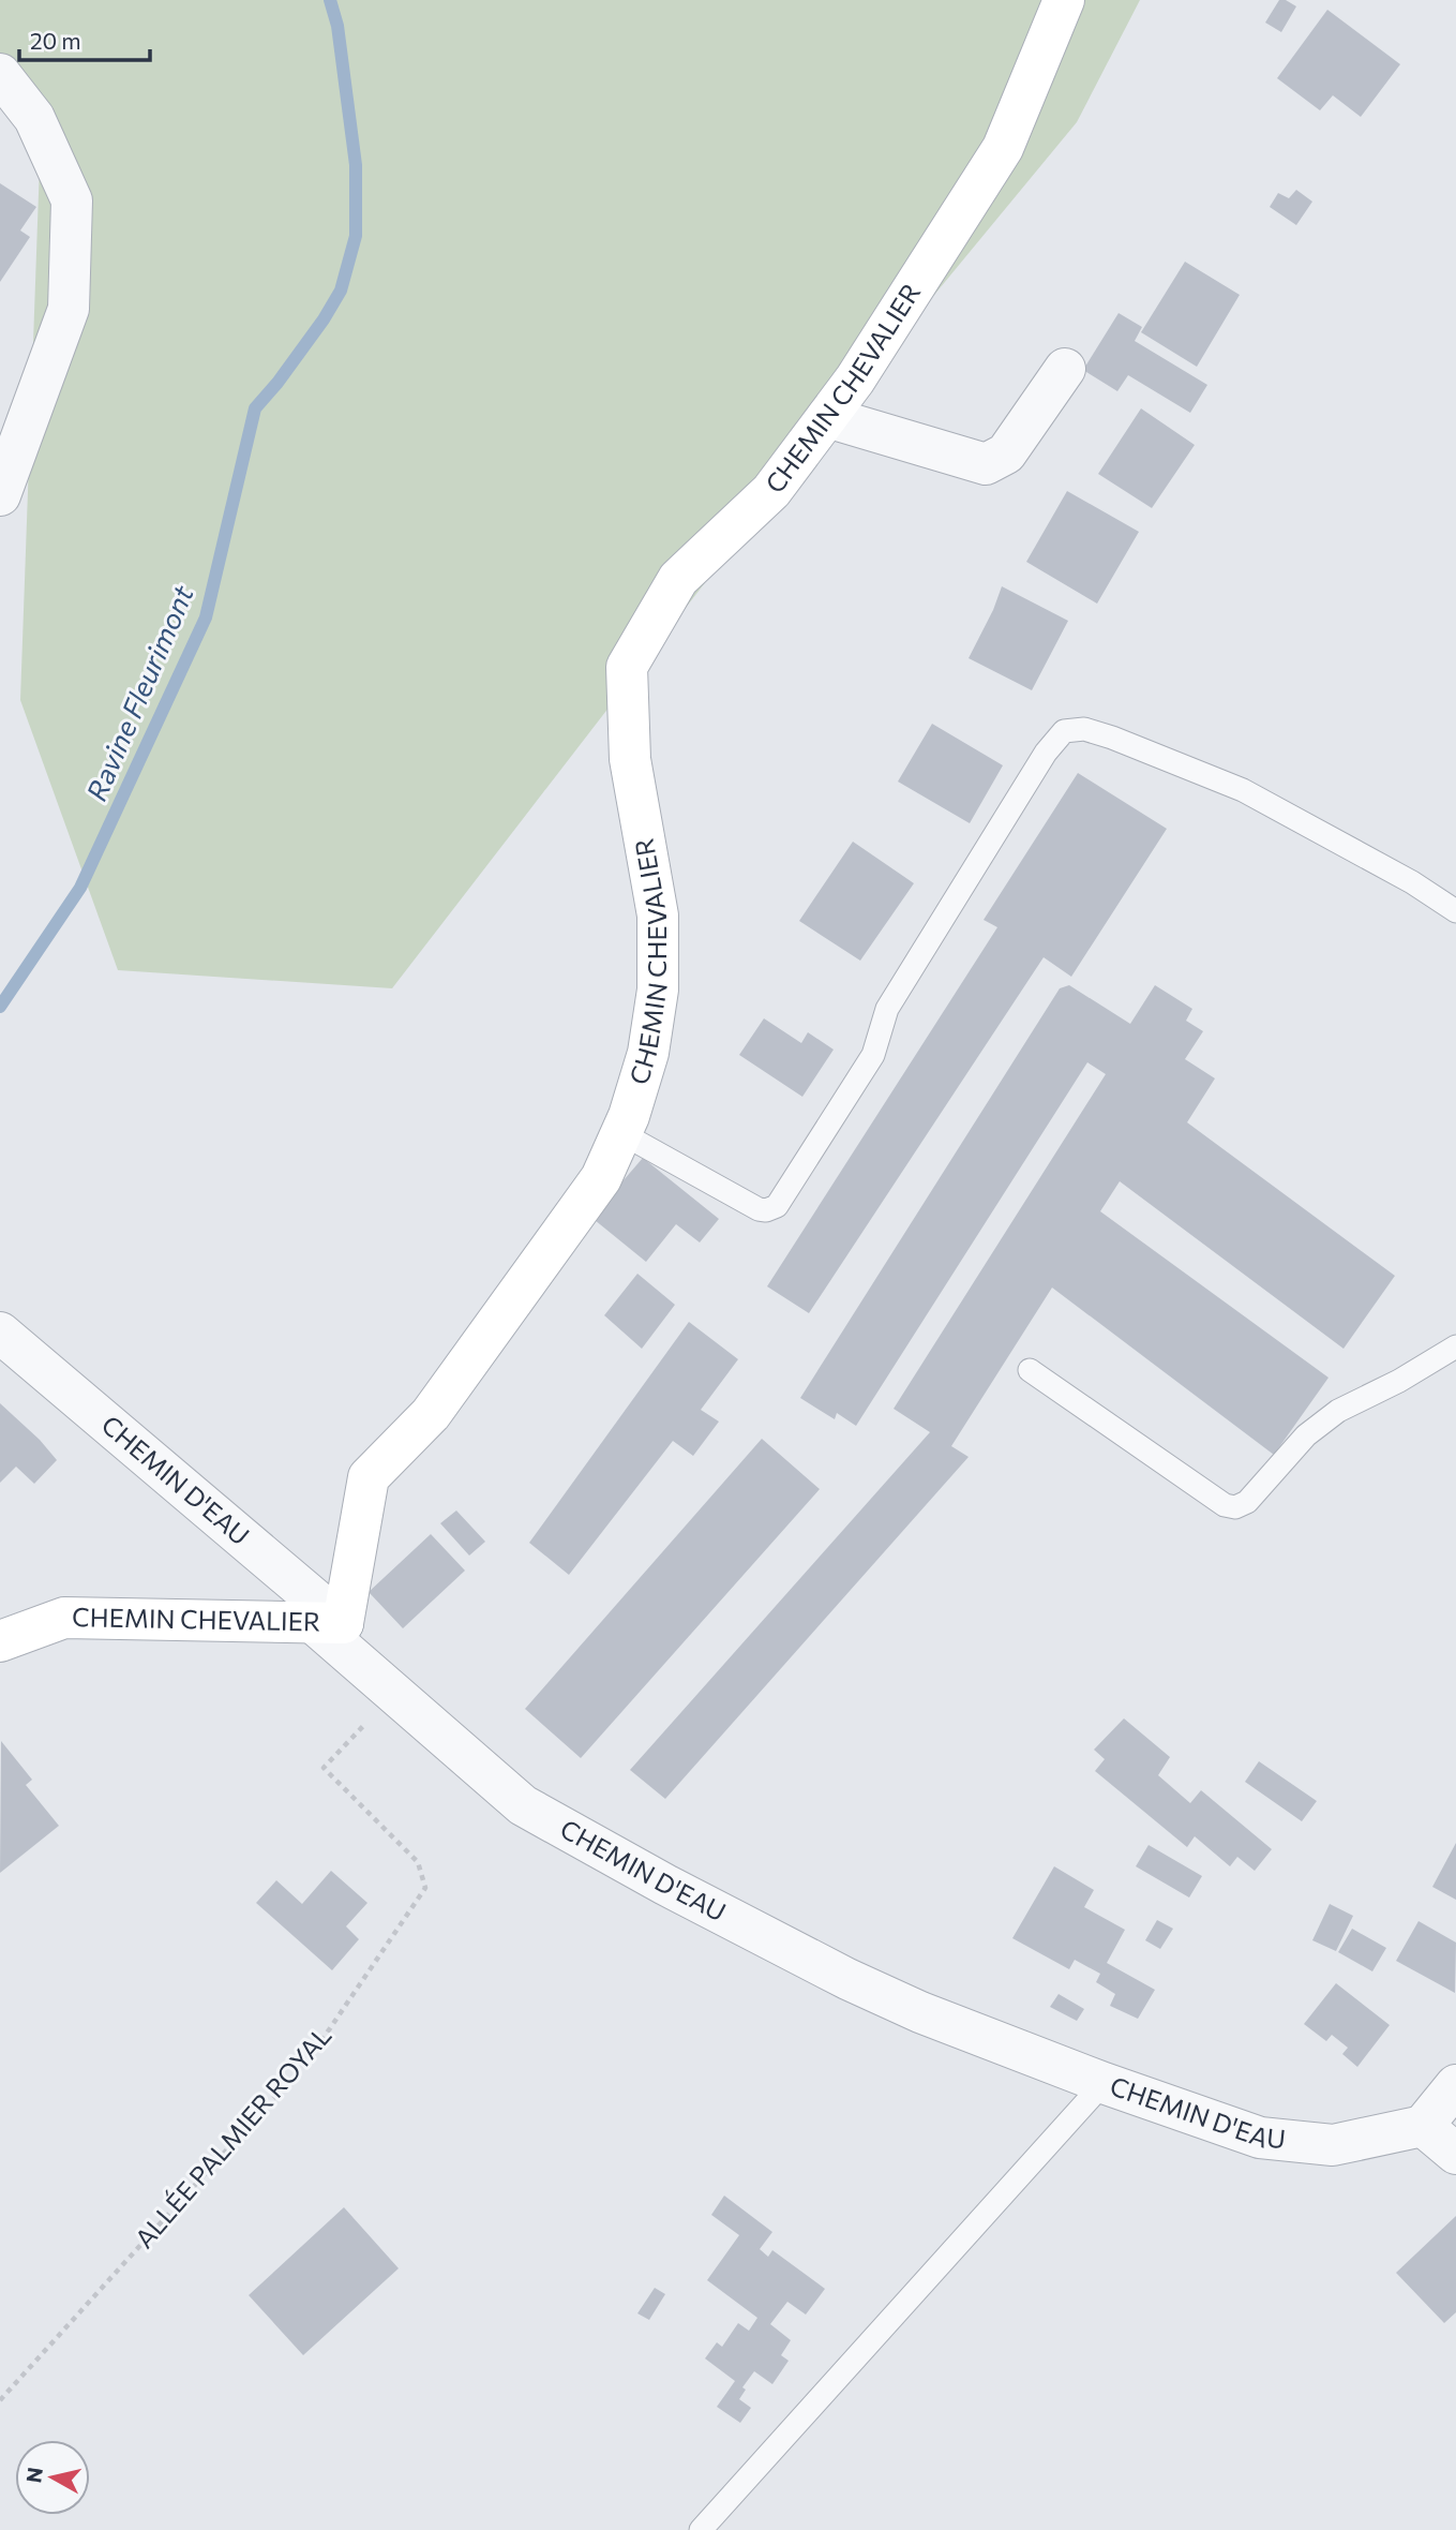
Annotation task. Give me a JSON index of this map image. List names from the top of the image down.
{
  "streets": {
    "street": ["CHEMIN CHEVALIER", "CHEMIN D'EAU"],
    "path": ["ALLÉE PALMIER ROYAL"]
  },
  "crossings": [
    ["CHEMIN CHEVALIER", "CHEMIN D'EAU"],
    ["CHEMIN D'EAU", "ALLÉE PALMIER ROYAL"]
  ],
  "water": ["Ravine Fleurimont"],
  "scale_bar": "20 m",
  "north": "left"
}
